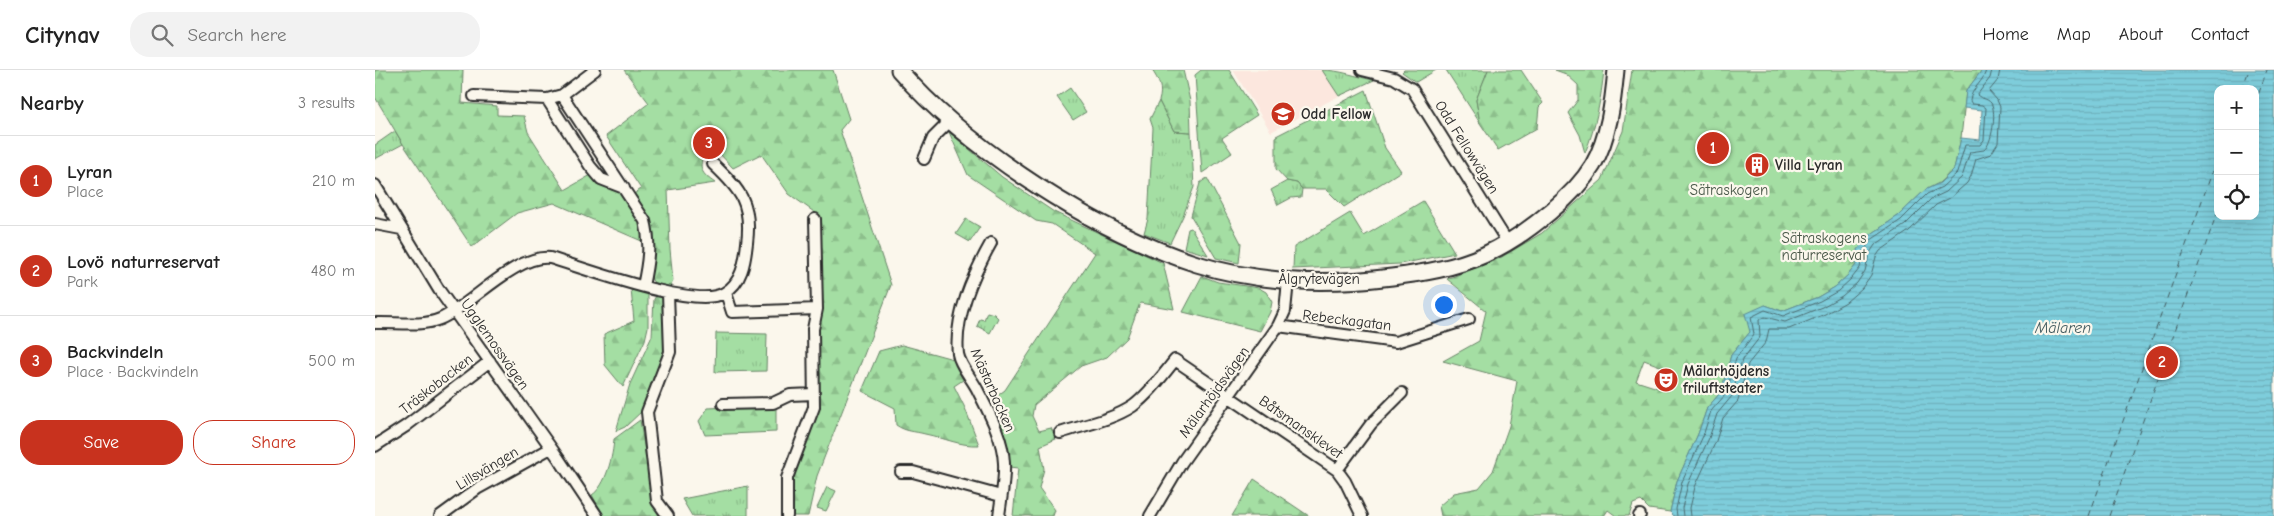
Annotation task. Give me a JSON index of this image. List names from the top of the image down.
{
  "streets": {
    "street": [
      "Odd Fellowvägen",
      "Ålgrytevägen",
      "Rebeckagatan",
      "Ugglemossvägen",
      "Träskobacken",
      "Mästarbacken",
      "Mälarhöjdsvägen",
      "Båtsmansklevet",
      "Lillsvängen"
    ]
  },
  "crossings": [
    ["Odd Fellowvägen", "Ålgrytevägen"],
    ["Ålgrytevägen", "Mälarhöjdsvägen"],
    ["Rebeckagatan", "Mälarhöjdsvägen"],
    ["Ugglemossvägen", "Träskobacken"],
    ["Ugglemossvägen", "Lillsvängen"],
    ["Mälarhöjdsvägen", "Båtsmansklevet"]
  ],
  "water": ["Mälaren"],
  "parks": ["Sätraskogen", "Sätraskogens naturreservat"],
  "places": {
    "school or university": ["Odd Fellow"],
    "building": ["Villa Lyran"],
    "theatre": ["Mälarhöjdens friluftsteater"]
  },
  "page": {
    "header": "Citynav",
    "search": "Search here",
    "nav": [
      "Home",
      "Map",
      "About",
      "Contact"
    ],
    "heading": ["Nearby", "3 results"],
    "map_buttons": ["+", "−"],
    "pins": ["3", "1", "2"],
    "list": [
      {
        "mark": "1",
        "name": "Lyran",
        "note": "Place",
        "value": "210 m"
      },
      {
        "mark": "2",
        "name": "Lovö naturreservat",
        "note": "Park",
        "value": "480 m"
      },
      {
        "mark": "3",
        "name": "Backvindeln",
        "note": "Place · Backvindeln",
        "value": "500 m"
      }
    ],
    "buttons": ["Save", "Share"]
  }
}
